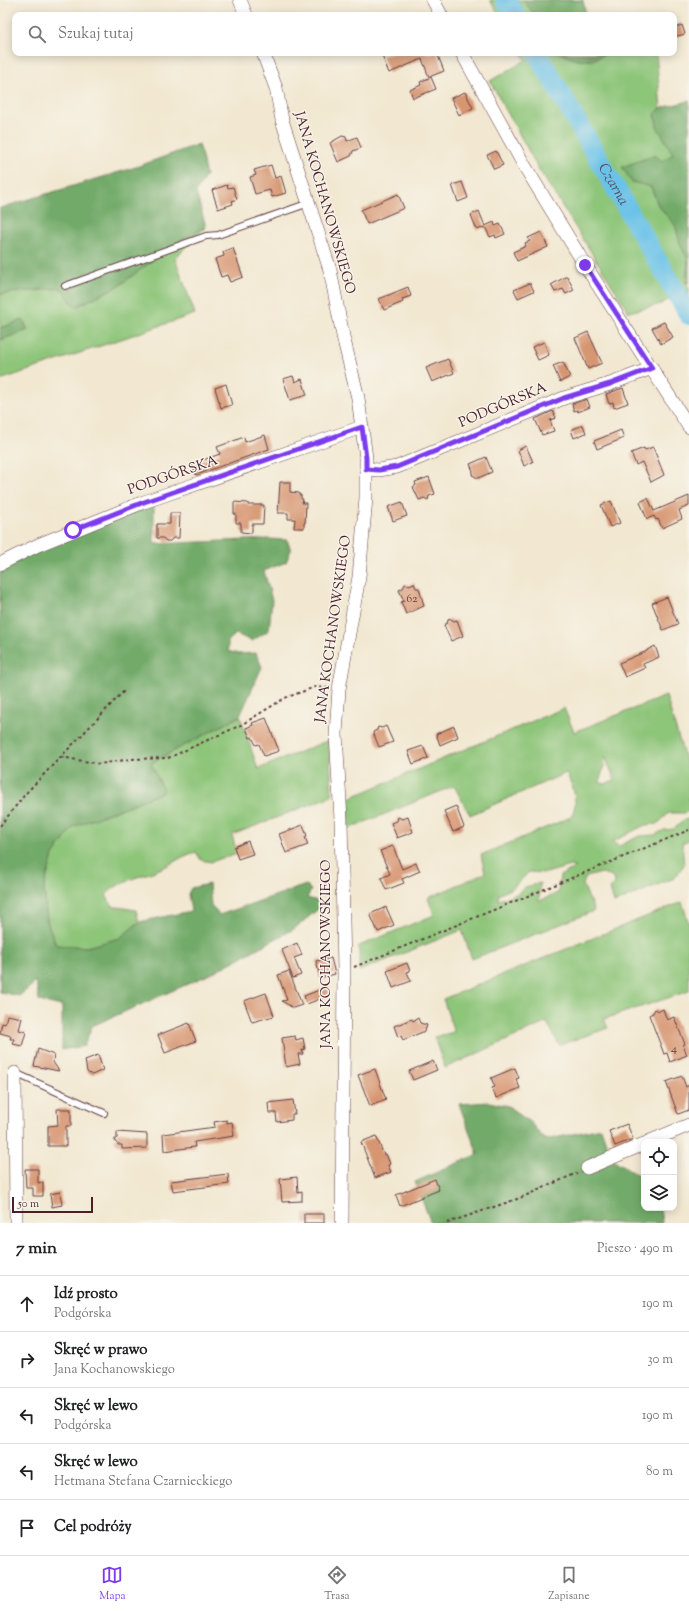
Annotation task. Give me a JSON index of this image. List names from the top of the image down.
{
  "streets": {
    "street": ["JANA KOCHANOWSKIEGO", "PODGÓRSKA"]
  },
  "crossings": [
    ["JANA KOCHANOWSKIEGO", "PODGÓRSKA"]
  ],
  "water": ["Czarna"],
  "house_numbers": ["62", "4"],
  "scale_bar": "50 m",
  "page": {
    "search": "Szukaj tutaj",
    "scale": "50 m",
    "heading": ["7 min", "Pieszo · 490 m"],
    "list": [
      ["Idź prosto", "Podgórska", "190 m"],
      ["Skręć w prawo", "Jana Kochanowskiego", "30 m"],
      ["Skręć w lewo", "Podgórska", "190 m"],
      ["Skręć w lewo", "Hetmana Stefana Czarnieckiego", "80 m"],
      "Cel podróży"
    ],
    "nav": ["Mapa", "Trasa", "Zapisane"]
  }
}
